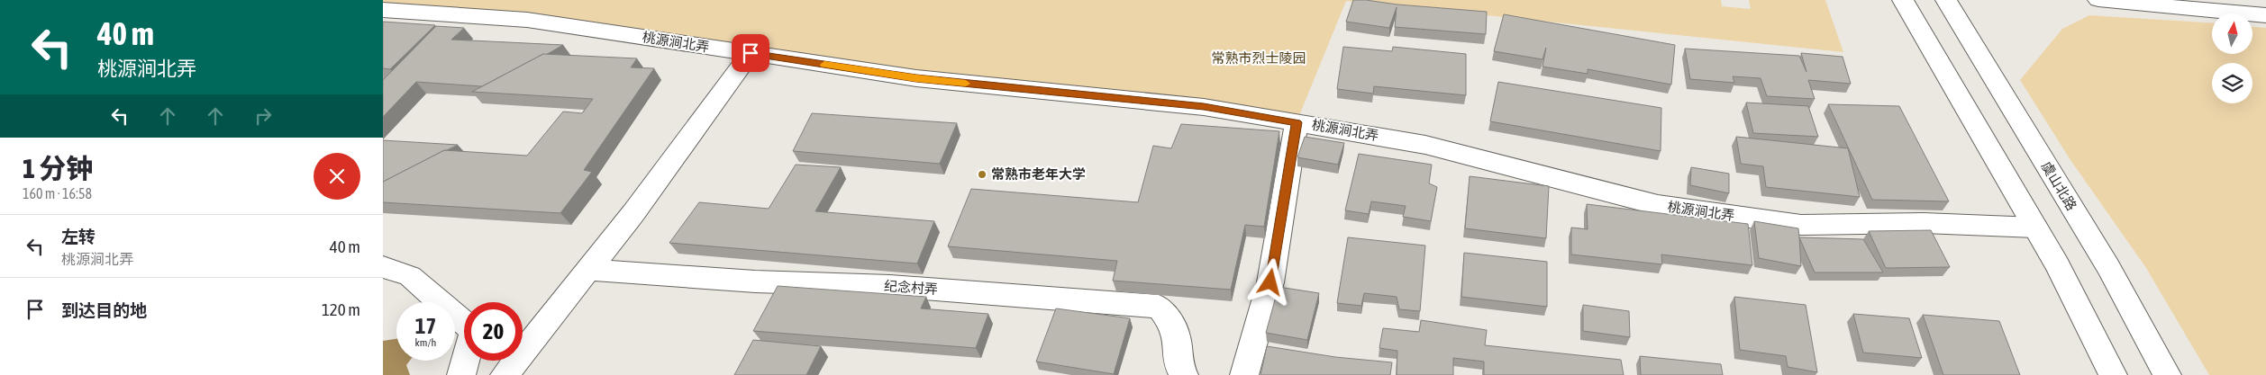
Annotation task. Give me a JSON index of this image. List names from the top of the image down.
{
  "streets": {
    "main road": ["桃源涧北弄", "虞山北路", "纪念村弄"]
  },
  "parks": ["常熟市烈士陵园"],
  "places": ["常熟市老年大学"],
  "north": "top",
  "page": {
    "turn": ["40 m", "桃源涧北弄"],
    "heading": ["1 分钟", "160 m · 16:58"],
    "list": [
      {
        "name": "左转",
        "note": "桃源涧北弄",
        "value": "40 m"
      },
      {
        "name": "到达目的地",
        "value": "120 m"
      }
    ],
    "speed": "17 km/h",
    "limit": "20"
  }
}
